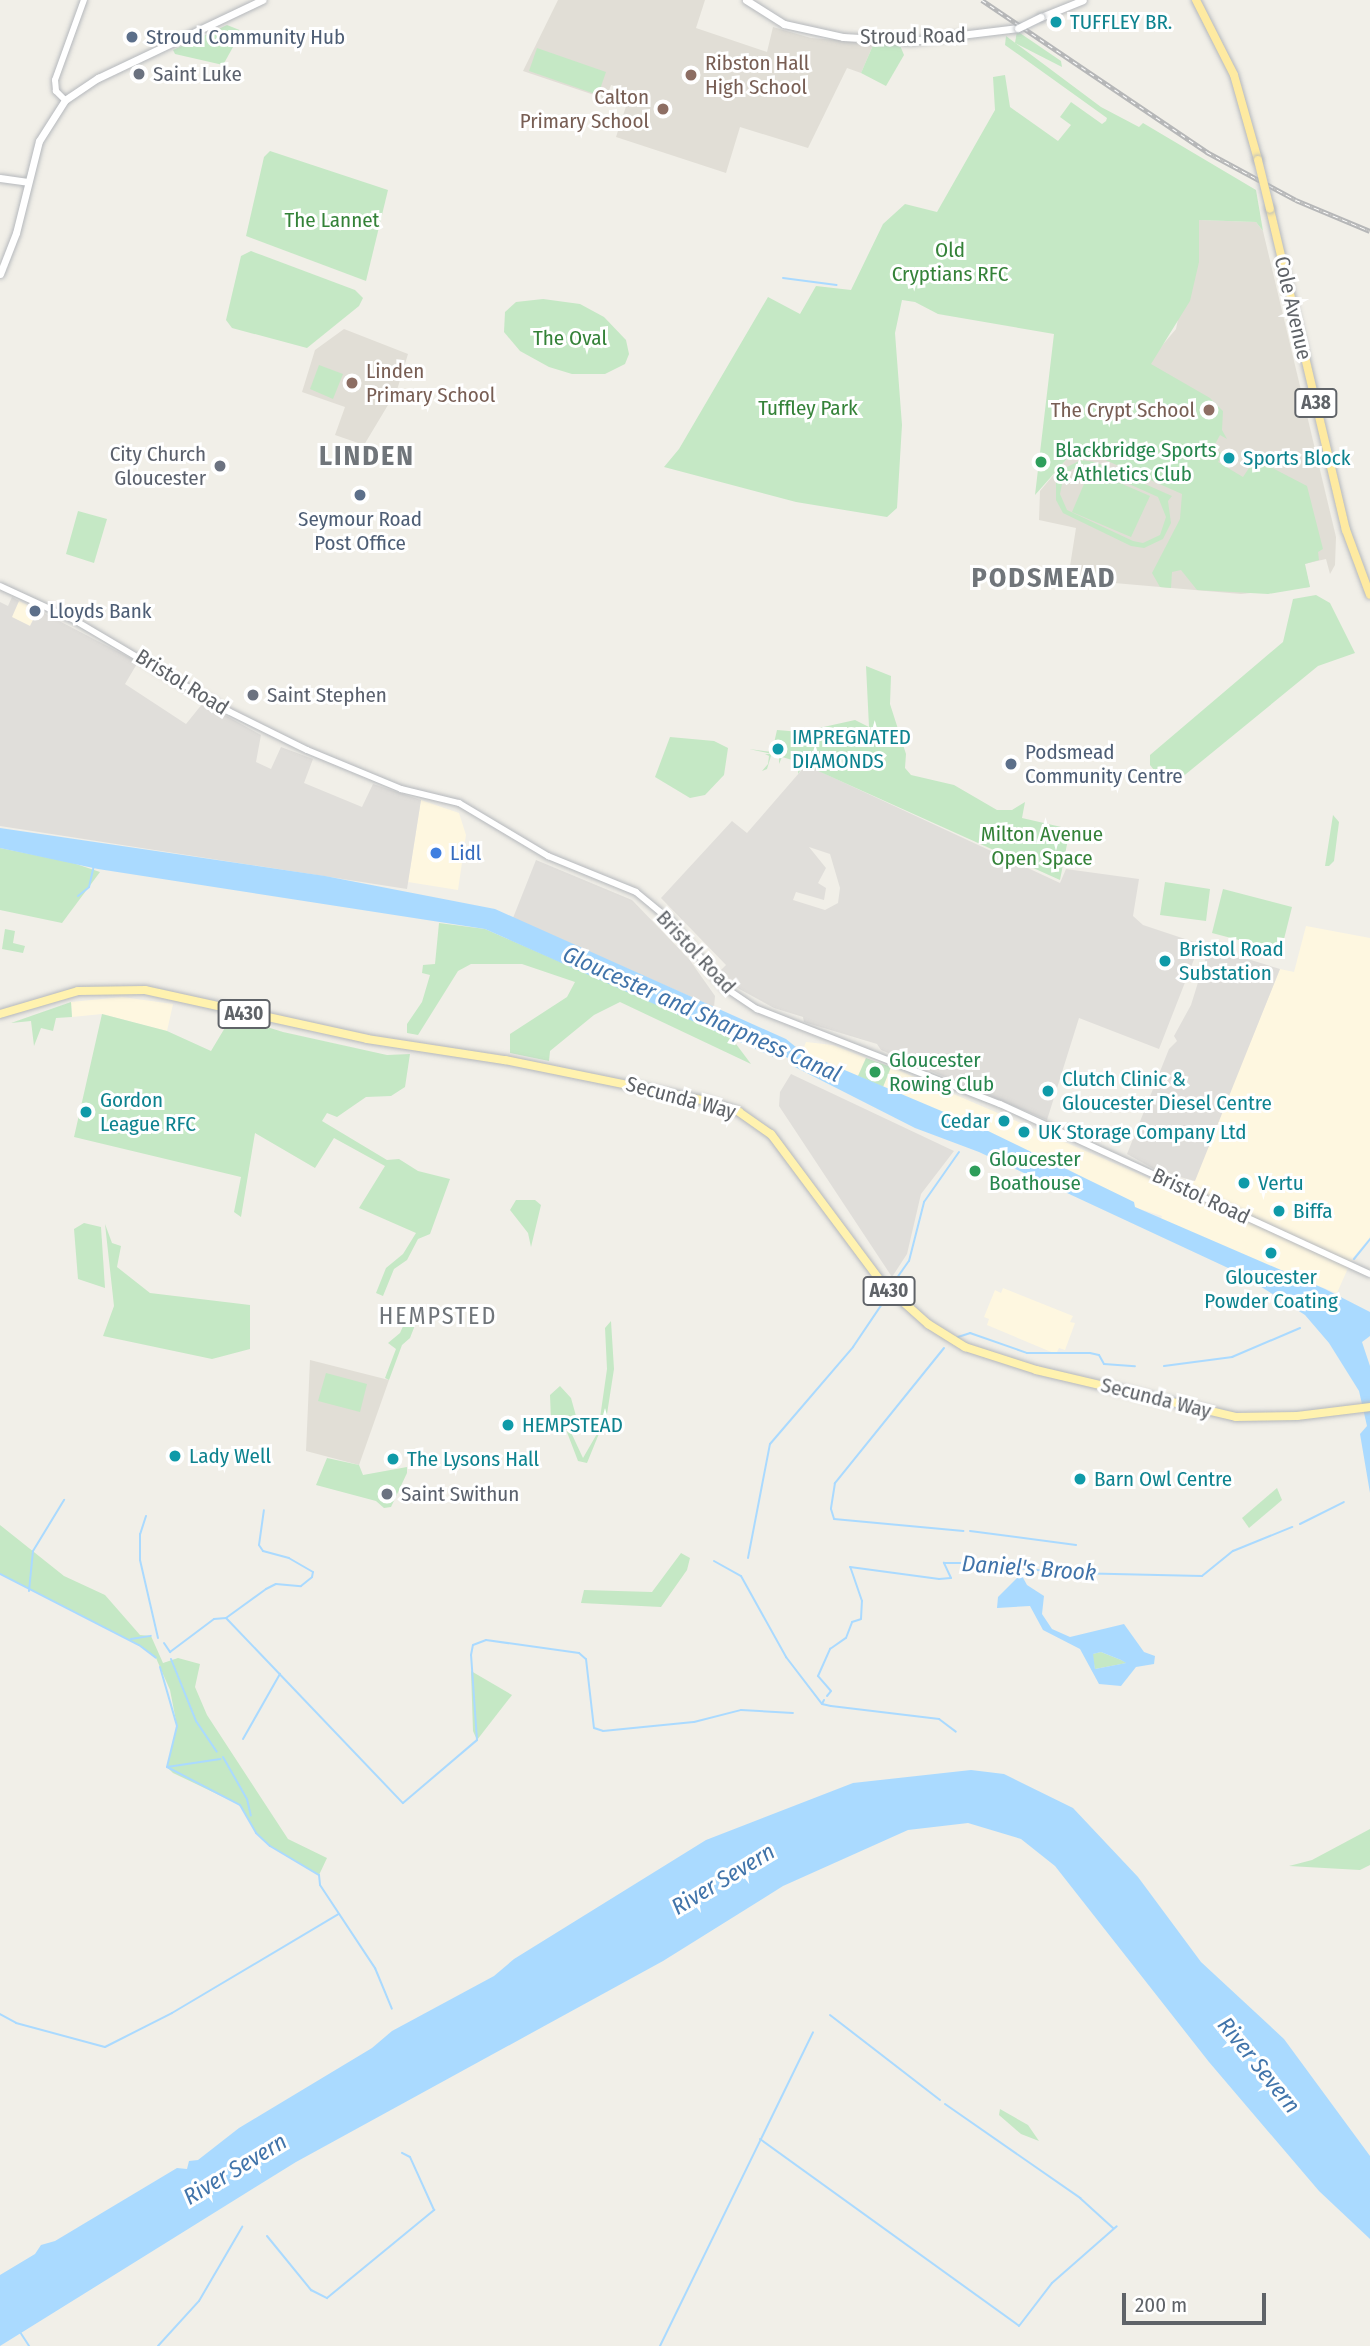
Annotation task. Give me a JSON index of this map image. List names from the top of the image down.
{
  "streets": {
    "highway": ["Cole Avenue", "A38"],
    "main road": ["Stroud Road", "A430", "Secunda Way"],
    "street": ["Bristol Road"]
  },
  "districts": ["LINDEN", "PODSMEAD", "HEMPSTED"],
  "water": ["Gloucester and Sharpness Canal", "Daniel's Brook", "River Severn"],
  "parks": [
    "The Lannet",
    "Old Cryptians RFC",
    "The Oval",
    "Tuffley Park",
    "Milton Avenue Open Space"
  ],
  "places": [
    "TUFFLEY BR.",
    "Stroud Community Hub",
    "Saint Luke",
    "Ribston Hall High School",
    "Calton Primary School",
    "Linden Primary School",
    "The Crypt School",
    "Sports Block",
    "Blackbridge Sports & Athletics Club",
    "City Church Gloucester",
    "Seymour Road Post Office",
    "Lloyds Bank",
    "Saint Stephen",
    "IMPREGNATED DIAMONDS",
    "Podsmead Community Centre",
    "Lidl",
    "Bristol Road Substation",
    "Gloucester Rowing Club",
    "Clutch Clinic & Gloucester Diesel Centre",
    "Gordon League RFC",
    "Cedar",
    "UK Storage Company Ltd",
    "Gloucester Boathouse",
    "Vertu",
    "Biffa",
    "Gloucester Powder Coating",
    "HEMPSTEAD",
    "Lady Well",
    "The Lysons Hall",
    "Barn Owl Centre",
    "Saint Swithun"
  ],
  "scale_bar": "200 m"
}
